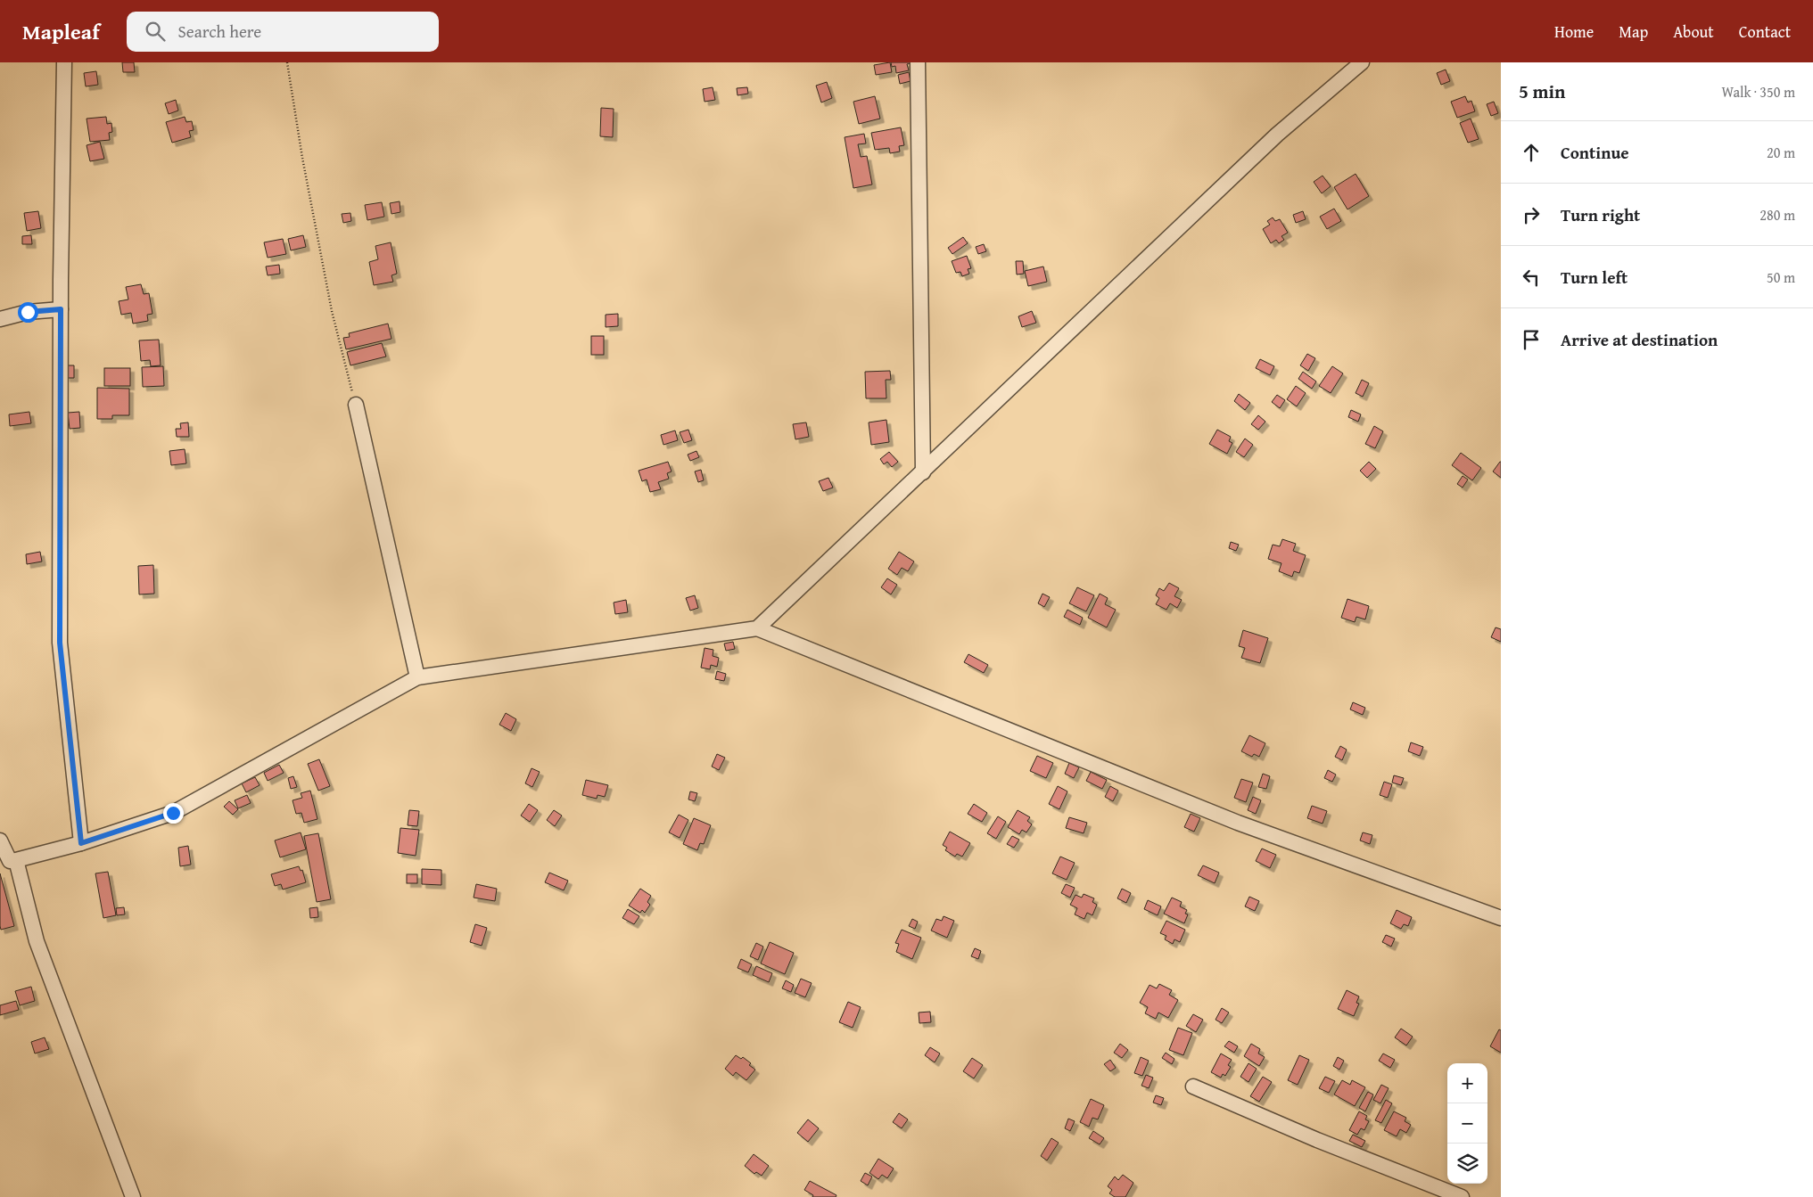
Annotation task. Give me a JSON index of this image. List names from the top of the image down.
{
  "page": {
    "header": "Mapleaf",
    "search": "Search here",
    "nav": [
      "Home",
      "Map",
      "About",
      "Contact"
    ],
    "heading": ["5 min", "Walk · 350 m"],
    "list": [
      ["Continue", "20 m"],
      ["Turn right", "280 m"],
      ["Turn left", "50 m"],
      "Arrive at destination"
    ],
    "map_buttons": ["+", "−"]
  }
}
